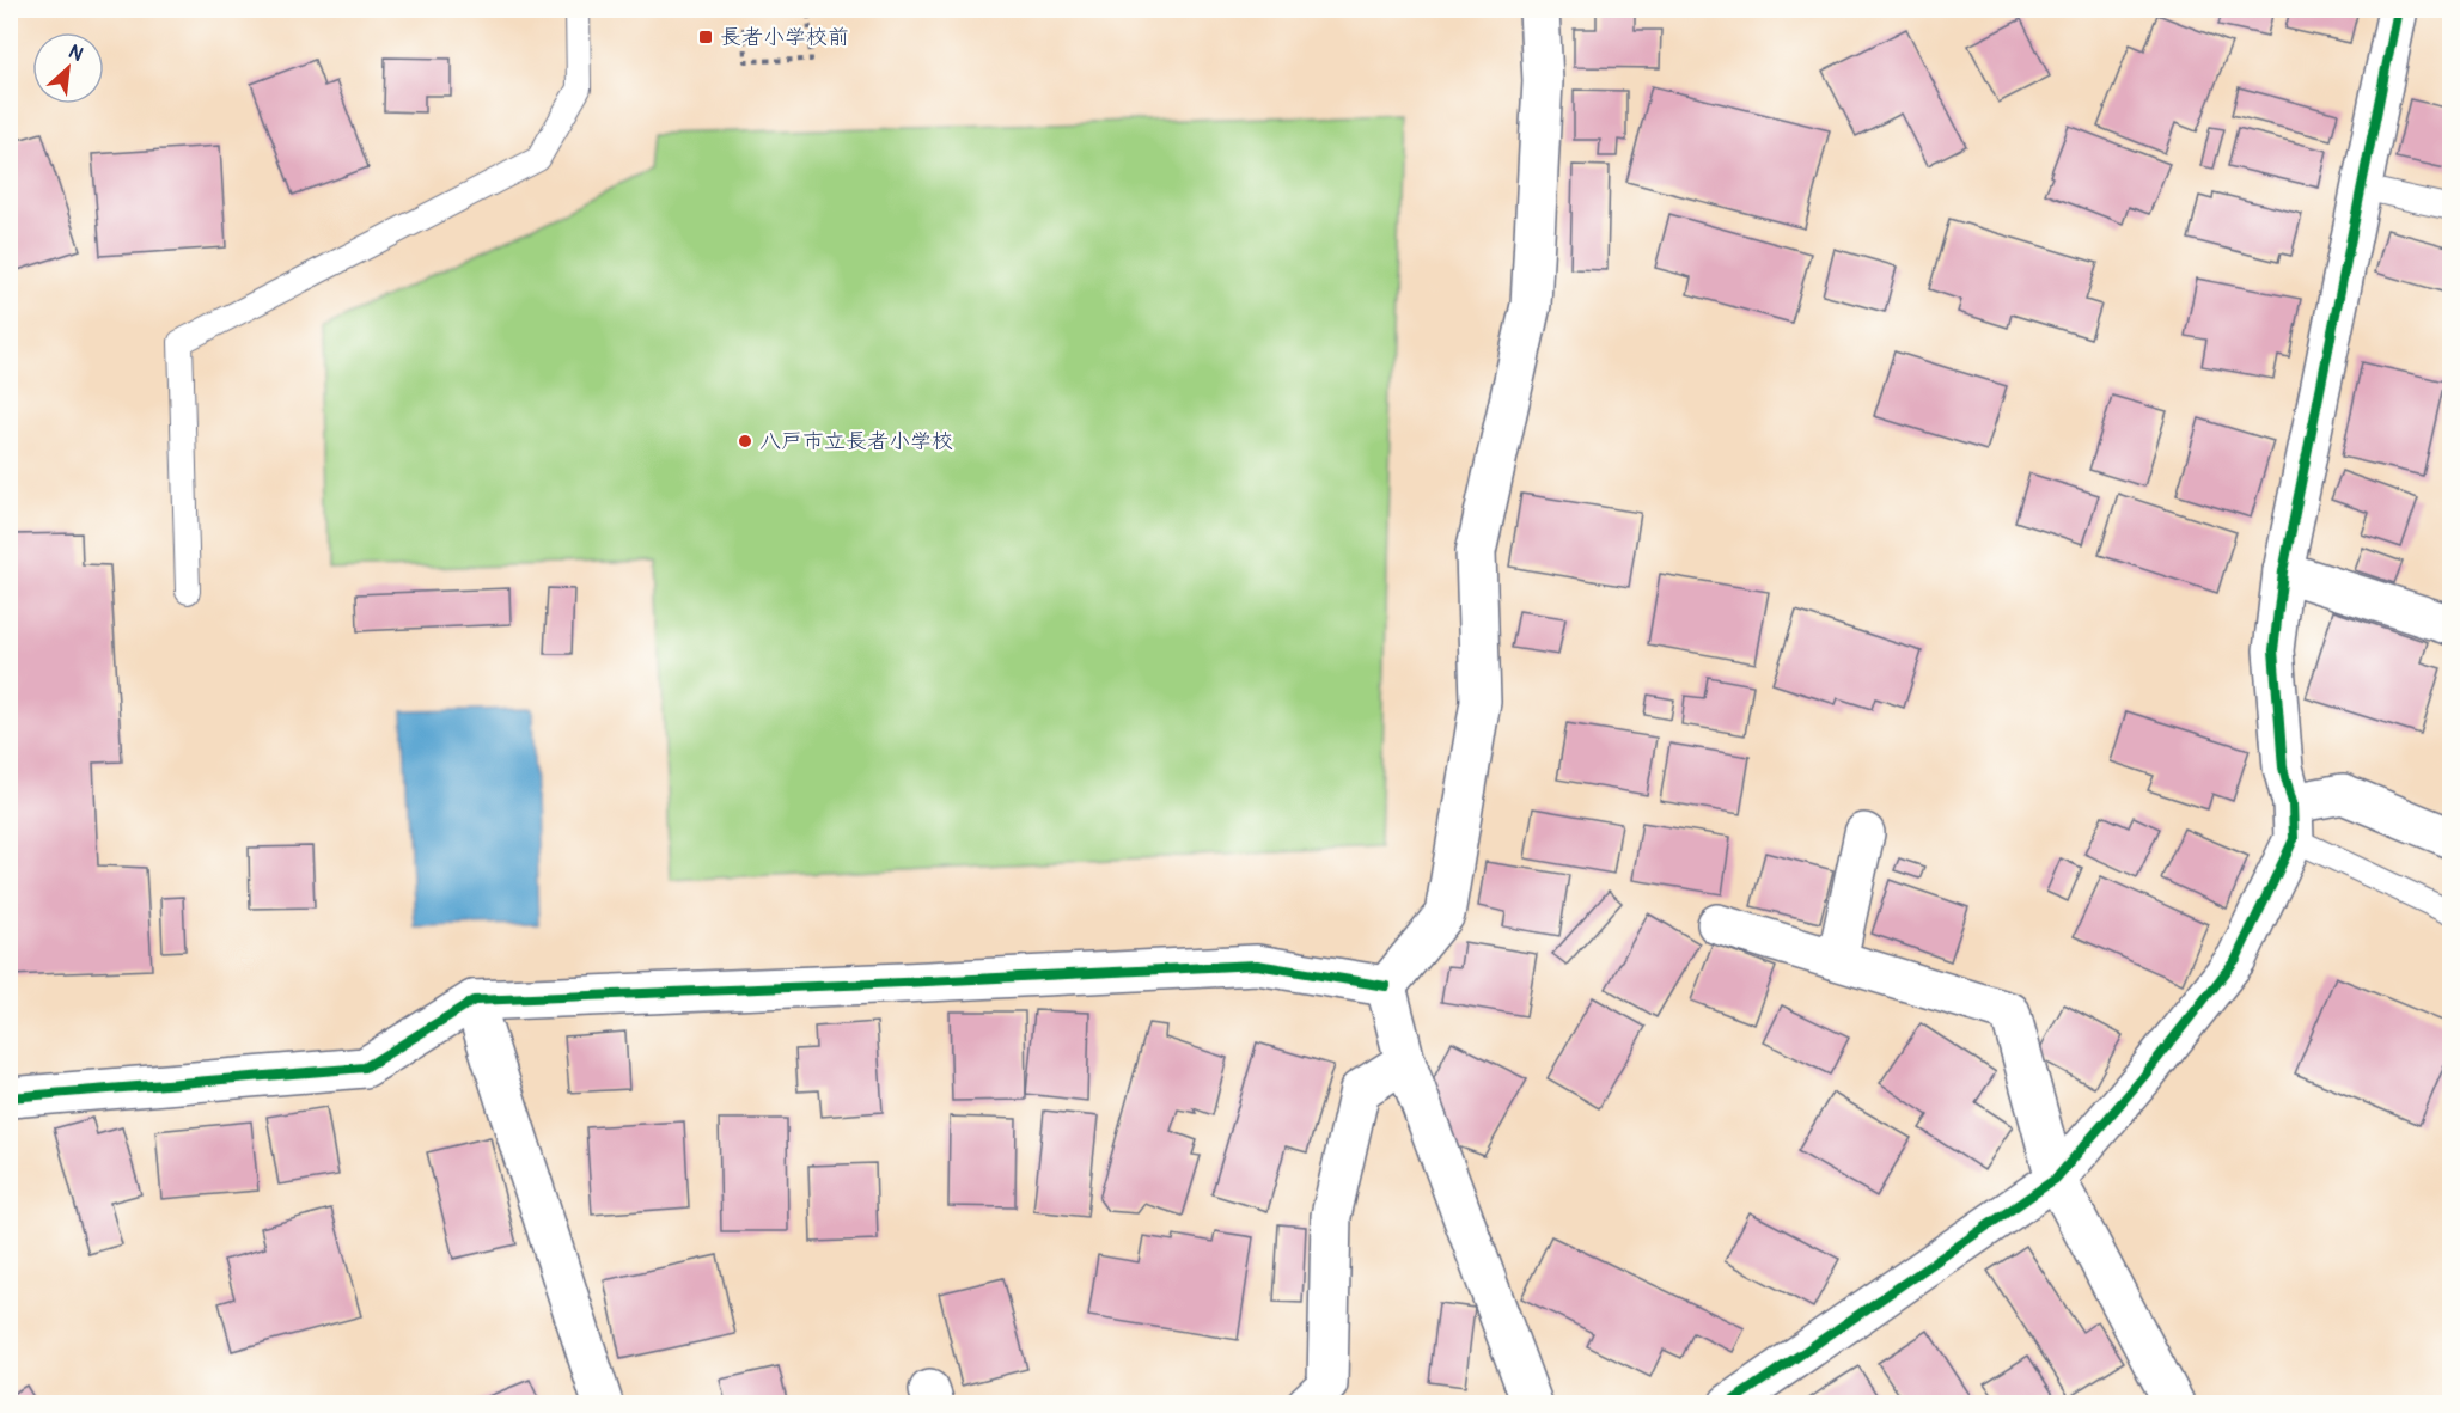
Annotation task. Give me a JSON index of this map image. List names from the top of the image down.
{
  "places": {
    "transit": ["長者小学校前"],
    "other": ["八戸市立長者小学校"]
  },
  "north": "top right"
}
